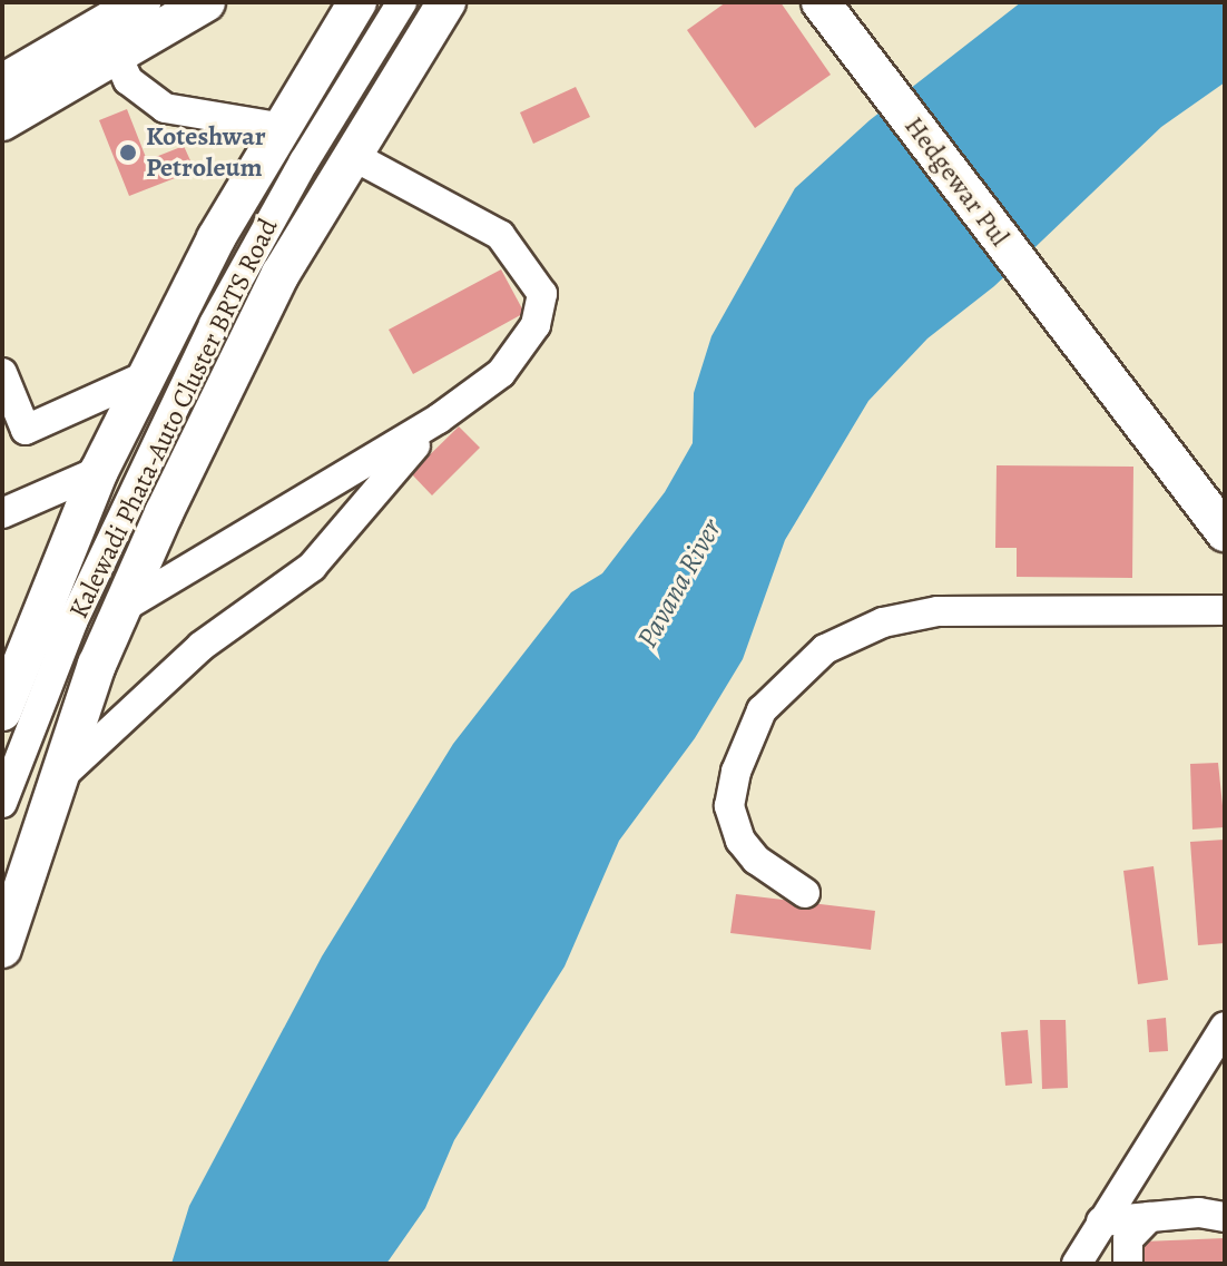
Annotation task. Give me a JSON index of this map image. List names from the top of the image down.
{
  "streets": {
    "main road": ["Hedgewar Pul"],
    "street": ["Kalewadi Phata-Auto Cluster BRTS Road"]
  },
  "water": ["Pavana River"],
  "places": ["Koteshwar Petroleum"]
}
